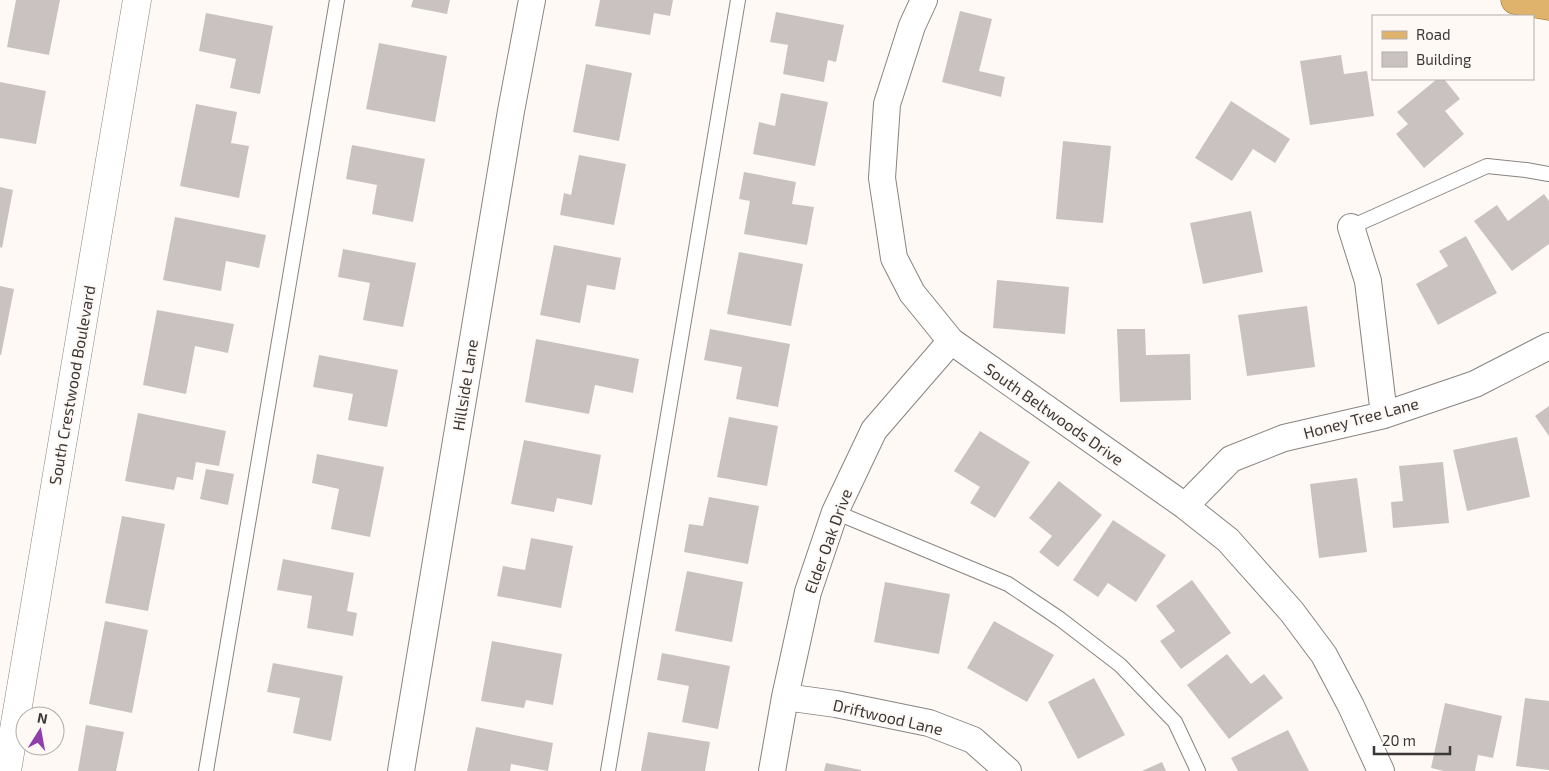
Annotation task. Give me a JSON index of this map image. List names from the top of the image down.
{
  "streets": {
    "street": [
      "South Crestwood Boulevard",
      "Hillside Lane",
      "South Beltwoods Drive",
      "Honey Tree Lane",
      "Elder Oak Drive",
      "Driftwood Lane"
    ]
  },
  "crossings": [
    ["South Beltwoods Drive", "Honey Tree Lane"],
    ["South Beltwoods Drive", "Elder Oak Drive"],
    ["Elder Oak Drive", "Driftwood Lane"]
  ],
  "legend": ["Road", "Building"],
  "scale_bar": "20 m",
  "north": "top"
}
